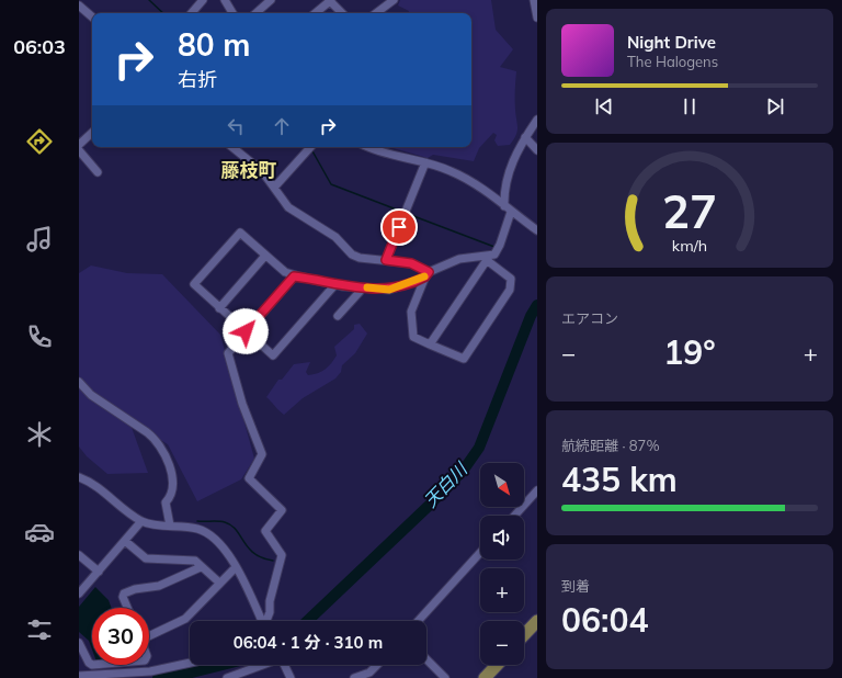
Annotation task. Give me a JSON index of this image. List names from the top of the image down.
{
  "districts": ["藤枝町"],
  "water": ["天白川"],
  "north": "bottom right",
  "page": {
    "tabs": "06:03",
    "turn": ["80 m", "右折"],
    "song": ["Night Drive", "The Halogens"],
    "tile": [
      "エアコン",
      ["航続距離 · 87%", "435 km"],
      ["到着", "06:04"]
    ],
    "heat": ["−", "19°", "+"],
    "map_buttons": ["+", "−"],
    "limit": "30",
    "trip": "06:04 · 1 分 · 310 m",
    "gauge": ["27", "km/h"]
  }
}
